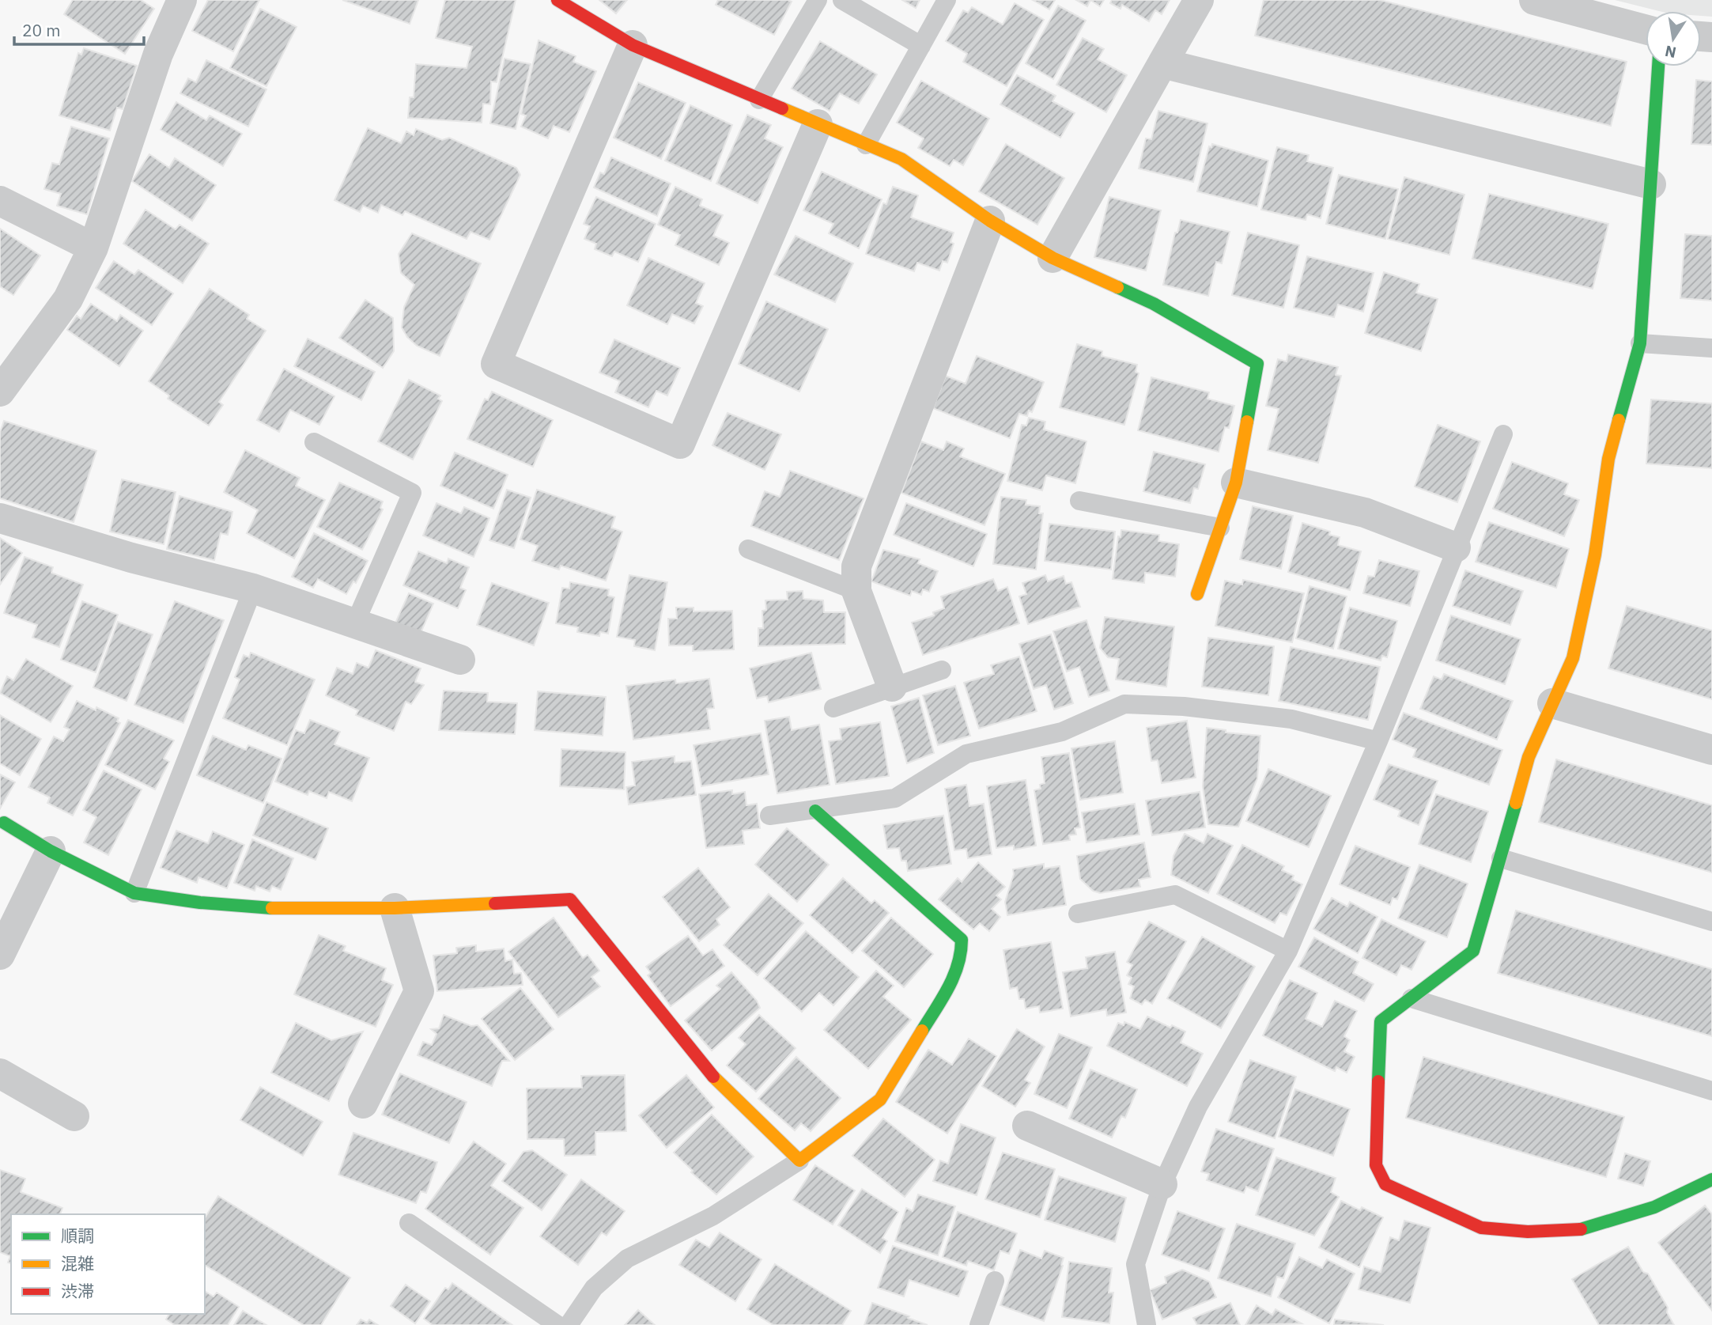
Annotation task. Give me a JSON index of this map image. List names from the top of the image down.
{
  "legend": ["順調", "混雑", "渋滞"],
  "scale_bar": "20 m",
  "north": "bottom"
}
